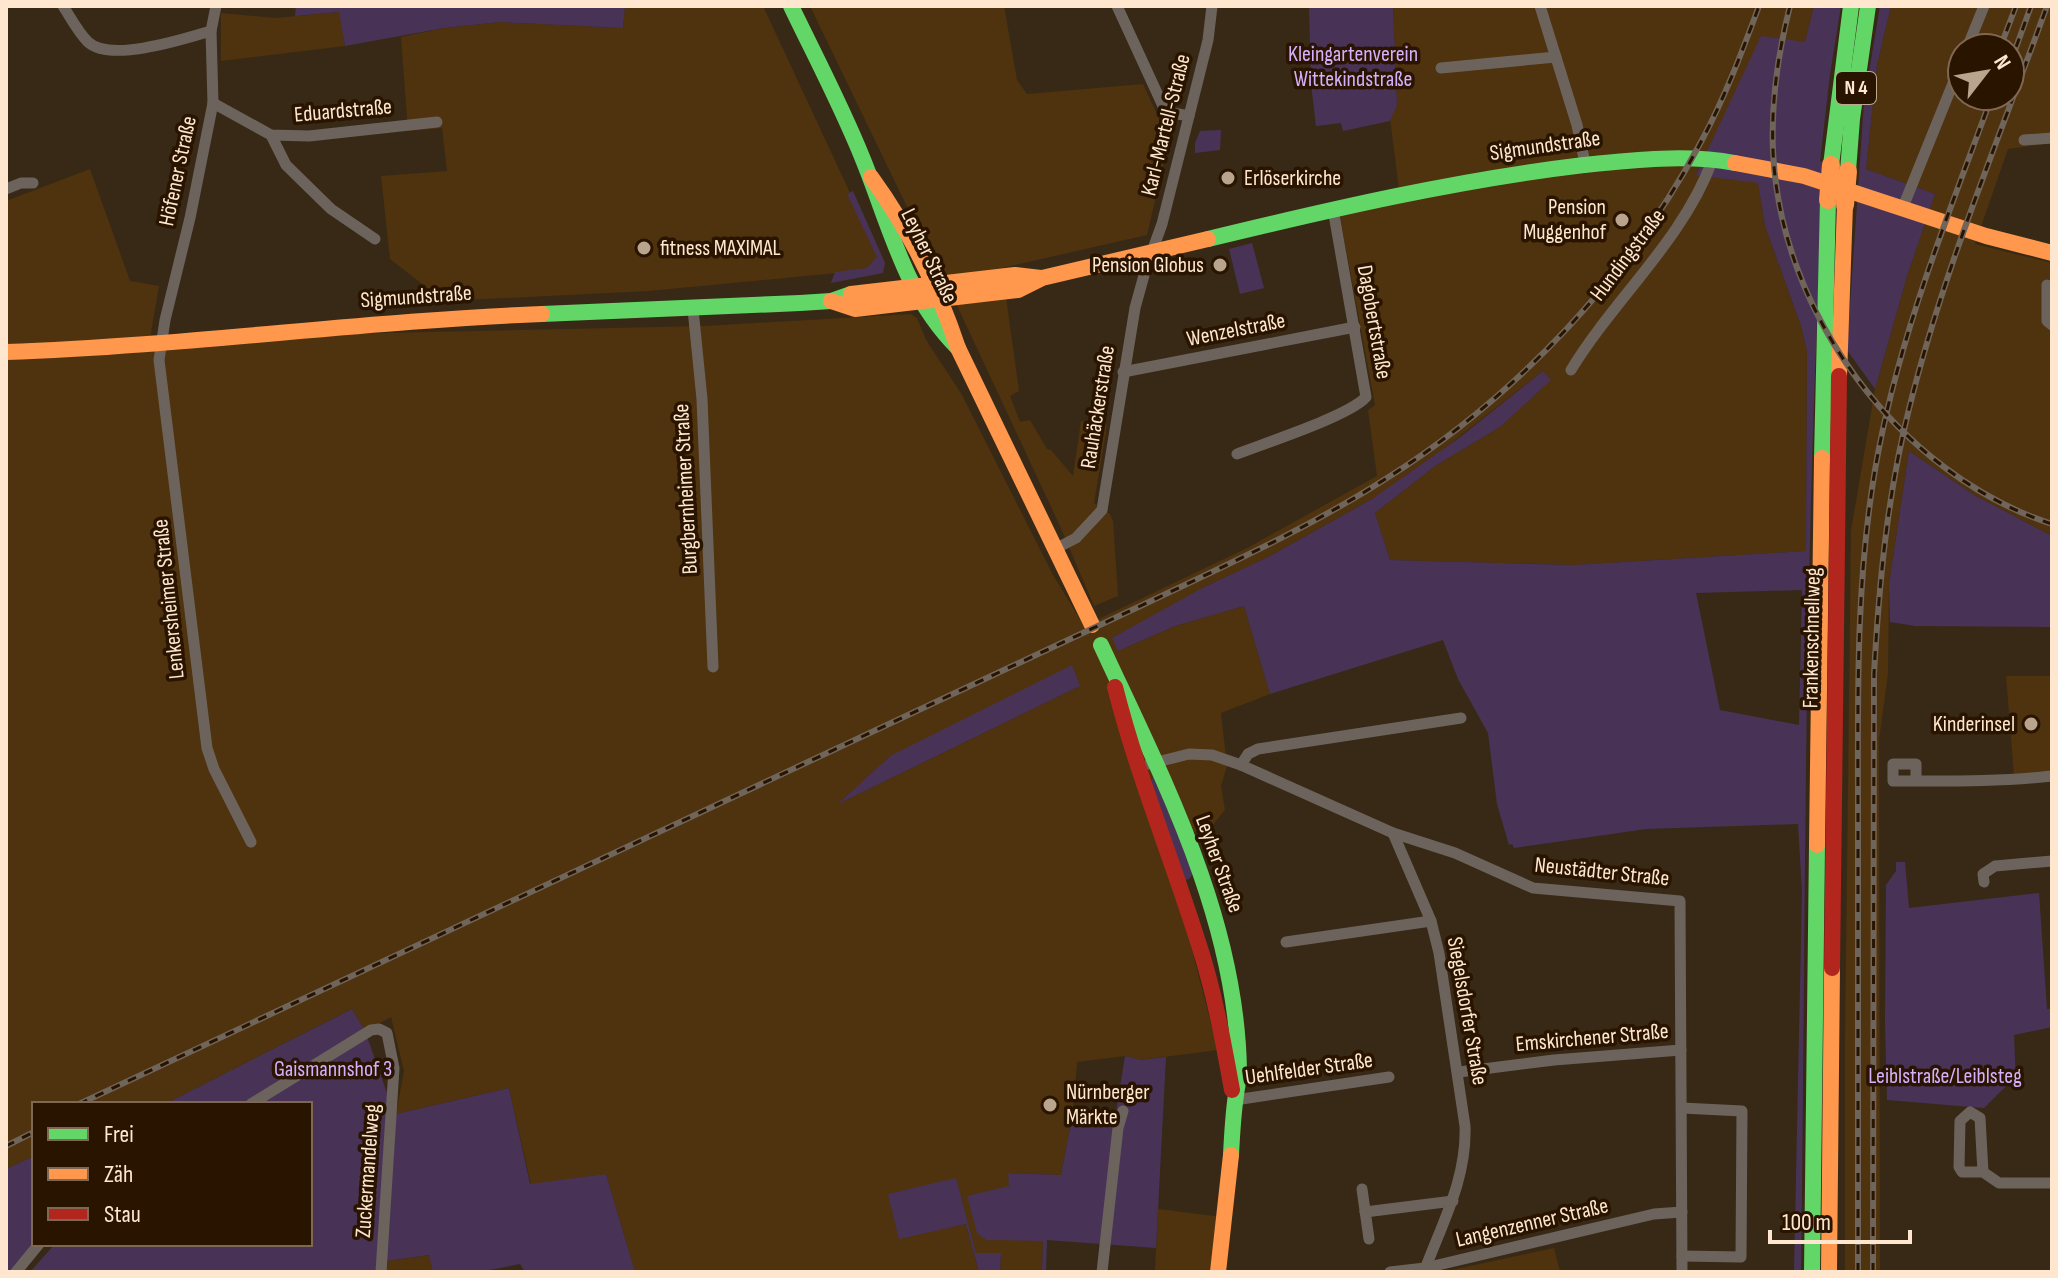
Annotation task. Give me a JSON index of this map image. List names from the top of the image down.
{
  "streets": {
    "main road": [
      "N 4",
      "Sigmundstraße",
      "Leyher Straße",
      "Frankenschnellweg"
    ],
    "street": [
      "Eduardstraße",
      "Karl-Martell-Straße",
      "Höfener Straße",
      "Hundingstraße",
      "Dagobertstraße",
      "Wenzelstraße",
      "Rauhäckerstraße",
      "Burgbernheimer Straße",
      "Lenkersheimer Straße",
      "Neustädter Straße",
      "Siegelsdorfer Straße",
      "Emskirchener Straße",
      "Uehlfelder Straße",
      "Zuckermandelweg",
      "Langenzenner Straße"
    ]
  },
  "crossings": [
    ["Eduardstraße", "Höfener Straße"],
    ["Karl-Martell-Straße", "Sigmundstraße"],
    ["Karl-Martell-Straße", "Rauhäckerstraße"],
    ["Sigmundstraße", "Höfener Straße"],
    ["Sigmundstraße", "Hundingstraße"],
    ["Sigmundstraße", "Leyher Straße"],
    ["Sigmundstraße", "Dagobertstraße"],
    ["Sigmundstraße", "Rauhäckerstraße"],
    ["Sigmundstraße", "Burgbernheimer Straße"],
    ["Sigmundstraße", "Lenkersheimer Straße"],
    ["Höfener Straße", "Lenkersheimer Straße"],
    ["Leyher Straße", "Rauhäckerstraße"],
    ["Leyher Straße", "Neustädter Straße"],
    ["Leyher Straße", "Uehlfelder Straße"],
    ["Dagobertstraße", "Wenzelstraße"],
    ["Wenzelstraße", "Rauhäckerstraße"],
    ["Neustädter Straße", "Siegelsdorfer Straße"],
    ["Neustädter Straße", "Emskirchener Straße"],
    ["Neustädter Straße", "Langenzenner Straße"],
    ["Siegelsdorfer Straße", "Emskirchener Straße"],
    ["Siegelsdorfer Straße", "Langenzenner Straße"]
  ],
  "parks": ["Kleingartenverein Wittekindstraße", "Gaismannshof 3", "Leiblstraße/Leiblsteg"],
  "places": [
    "Erlöserkirche",
    "Pension Muggenhof",
    "fitness MAXIMAL",
    "Pension Globus",
    "Kinderinsel",
    "Nürnberger Märkte"
  ],
  "legend": ["Frei", "Zäh", "Stau"],
  "scale_bar": "100 m",
  "north": "top right"
}
